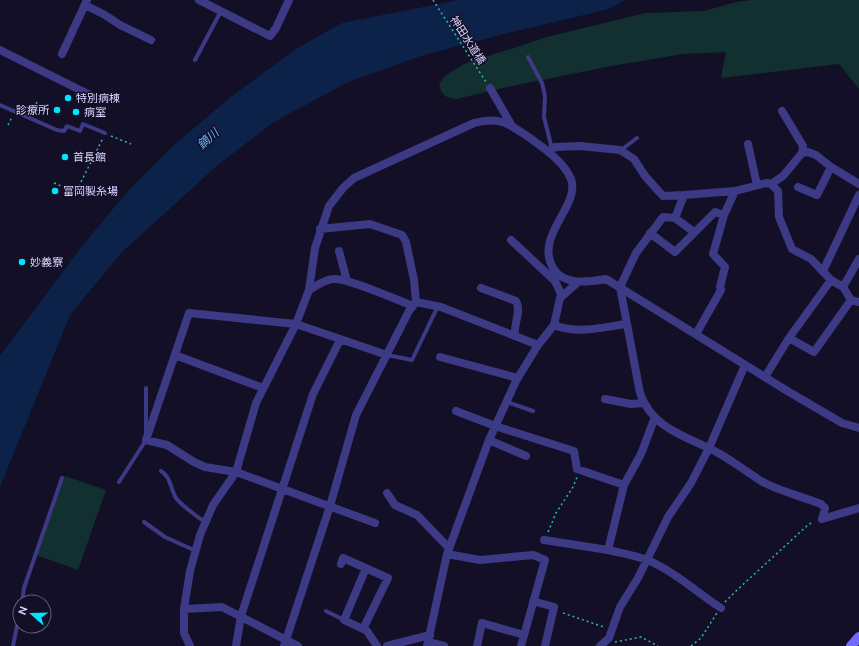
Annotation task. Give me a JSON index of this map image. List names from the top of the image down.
{
  "streets": {
    "path": ["神田水道橋"]
  },
  "water": ["鏑川"],
  "places": [
    "特別病棟",
    "診療所",
    "病室",
    "首長館",
    "富岡製糸場",
    "妙義寮"
  ],
  "north": "left"
}
